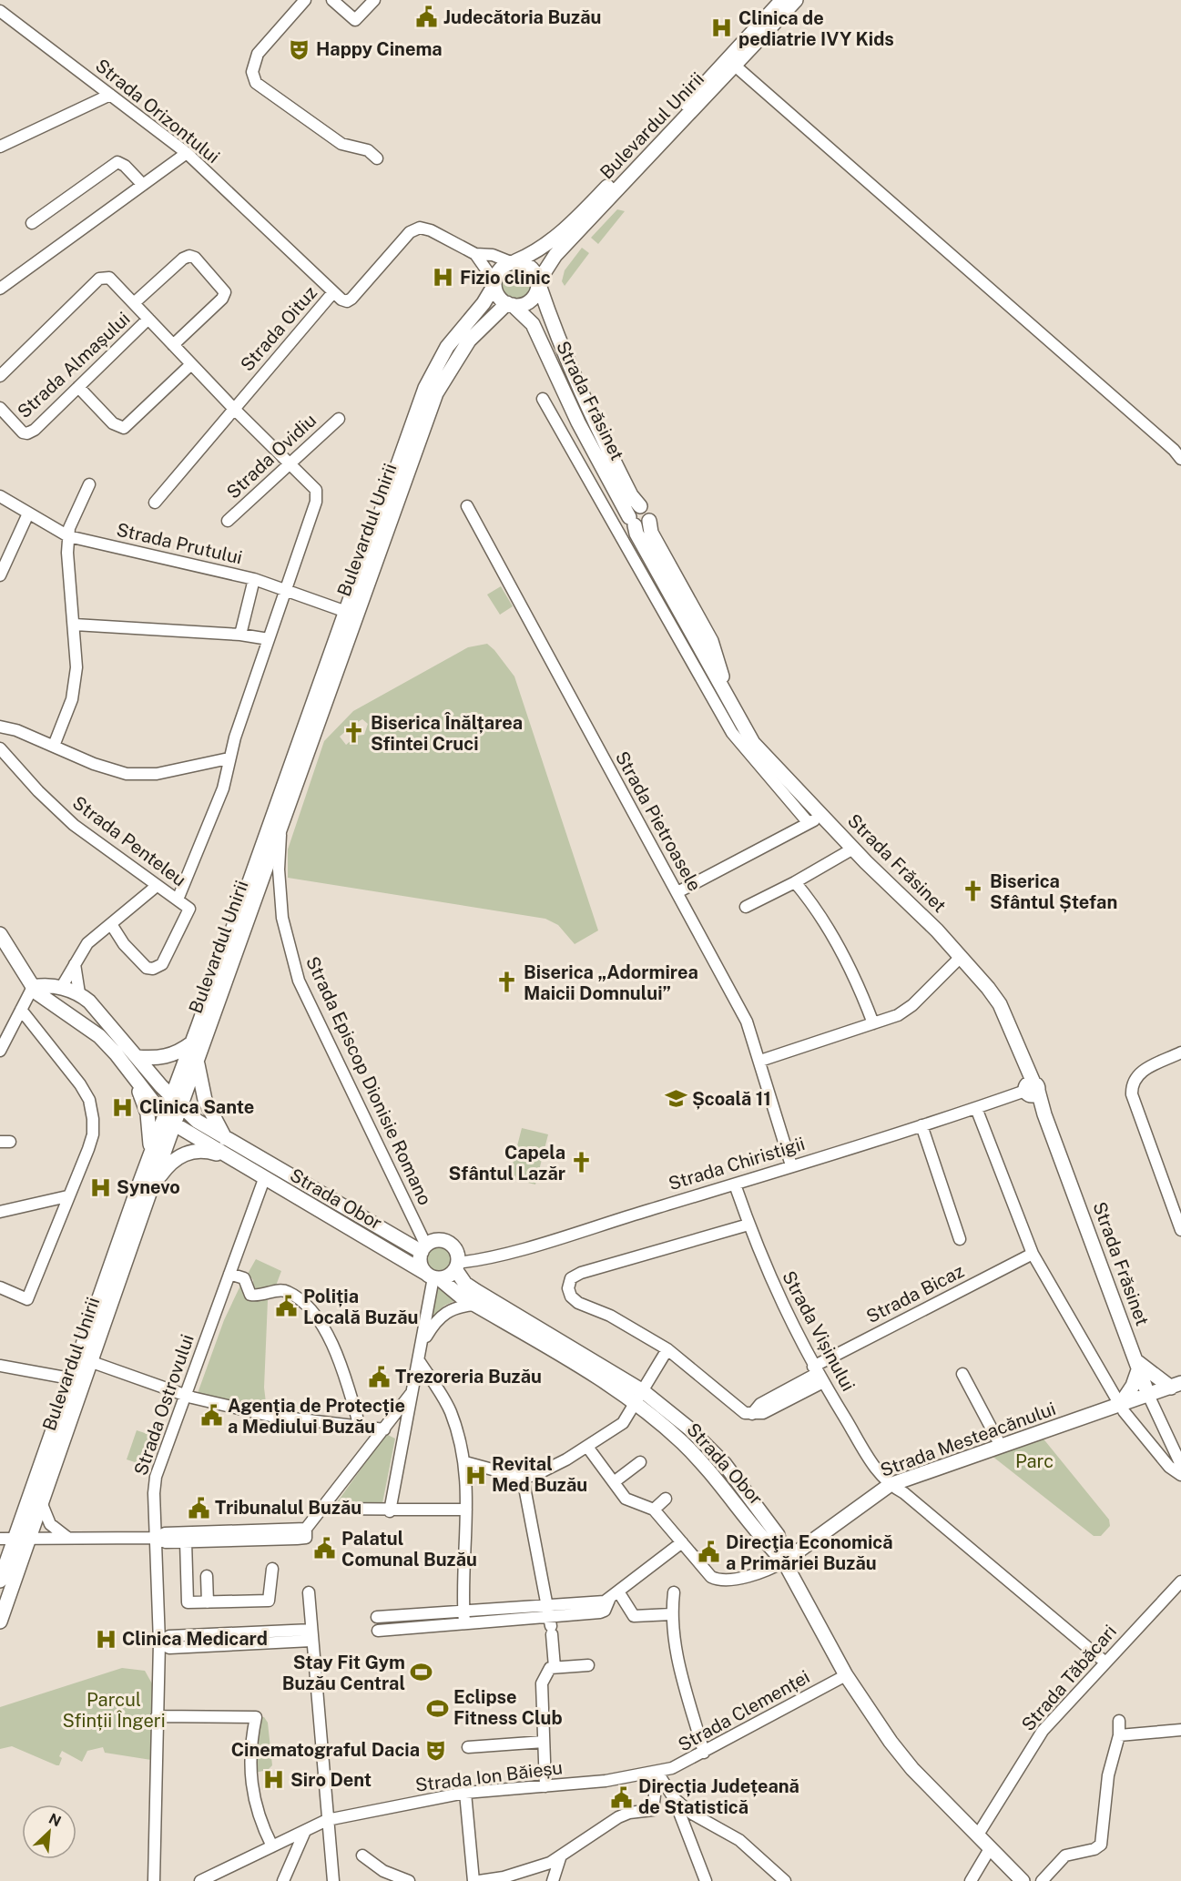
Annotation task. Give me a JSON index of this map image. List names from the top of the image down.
{
  "streets": {
    "main road": [
      "Bulevardul Unirii",
      "Strada Frăsinet",
      "Strada Obor",
      "Strada Mesteacănului"
    ],
    "street": [
      "Strada Orizontului",
      "Strada Oituz",
      "Strada Almașului",
      "Strada Ovidiu",
      "Strada Prutului",
      "Strada Pietroasele",
      "Strada Penteleu",
      "Strada Episcop Dionisie Romano",
      "Strada Chiristigii",
      "Strada Bicaz",
      "Strada Vișinului",
      "Strada Ostrovului",
      "Strada Tăbăcari",
      "Strada Clemenței",
      "Strada Ion Băieșu"
    ]
  },
  "crossings": [
    ["Strada Orizontului", "Strada Oituz"],
    ["Bulevardul Unirii", "Strada Oituz"],
    ["Bulevardul Unirii", "Strada Frăsinet"],
    ["Bulevardul Unirii", "Strada Prutului"],
    ["Bulevardul Unirii", "Strada Episcop Dionisie Romano"],
    ["Bulevardul Unirii", "Strada Obor"],
    ["Strada Oituz", "Strada Frăsinet"],
    ["Strada Frăsinet", "Strada Chiristigii"],
    ["Strada Frăsinet", "Strada Mesteacănului"],
    ["Strada Pietroasele", "Strada Chiristigii"],
    ["Strada Episcop Dionisie Romano", "Strada Chiristigii"],
    ["Strada Episcop Dionisie Romano", "Strada Obor"],
    ["Strada Chiristigii", "Strada Obor"],
    ["Strada Chiristigii", "Strada Vișinului"],
    ["Strada Obor", "Strada Ostrovului"],
    ["Strada Obor", "Strada Mesteacănului"],
    ["Strada Obor", "Strada Tăbăcari"],
    ["Strada Obor", "Strada Clemenței"],
    ["Strada Bicaz", "Strada Vișinului"],
    ["Strada Vișinului", "Strada Mesteacănului"],
    ["Strada Vișinului", "Strada Tăbăcari"],
    ["Strada Clemenței", "Strada Ion Băieșu"]
  ],
  "parks": ["Parc", "Parcul Sfinții Îngeri"],
  "places": {
    "public building": [
      "Judecătoria Buzău",
      "Poliția Locală Buzău",
      "Trezoreria Buzău",
      "Agenția de Protecție a Mediului Buzău",
      "Tribunalul Buzău",
      "Palatul Comunal Buzău",
      "Direcţia Economică a Primăriei Buzău",
      "Direcția Județeană de Statistică"
    ],
    "hospital": [
      "Clinica de pediatrie IVY Kids",
      "Fizio clinic",
      "Clinica Sante",
      "Synevo",
      "Revital Med Buzău",
      "Clinica Medicard",
      "Siro Dent"
    ],
    "theatre": ["Happy Cinema", "Cinematograful Dacia"],
    "church": [
      "Biserica Înălțarea Sfintei Cruci",
      "Biserica Sfântul Ștefan",
      "Biserica „Adormirea Maicii Domnului”",
      "Capela Sfântul Lazăr"
    ],
    "school or university": ["Școală 11"],
    "sports": ["Stay Fit Gym Buzău Central", "Eclipse Fitness Club"]
  },
  "north": "top right"
}
